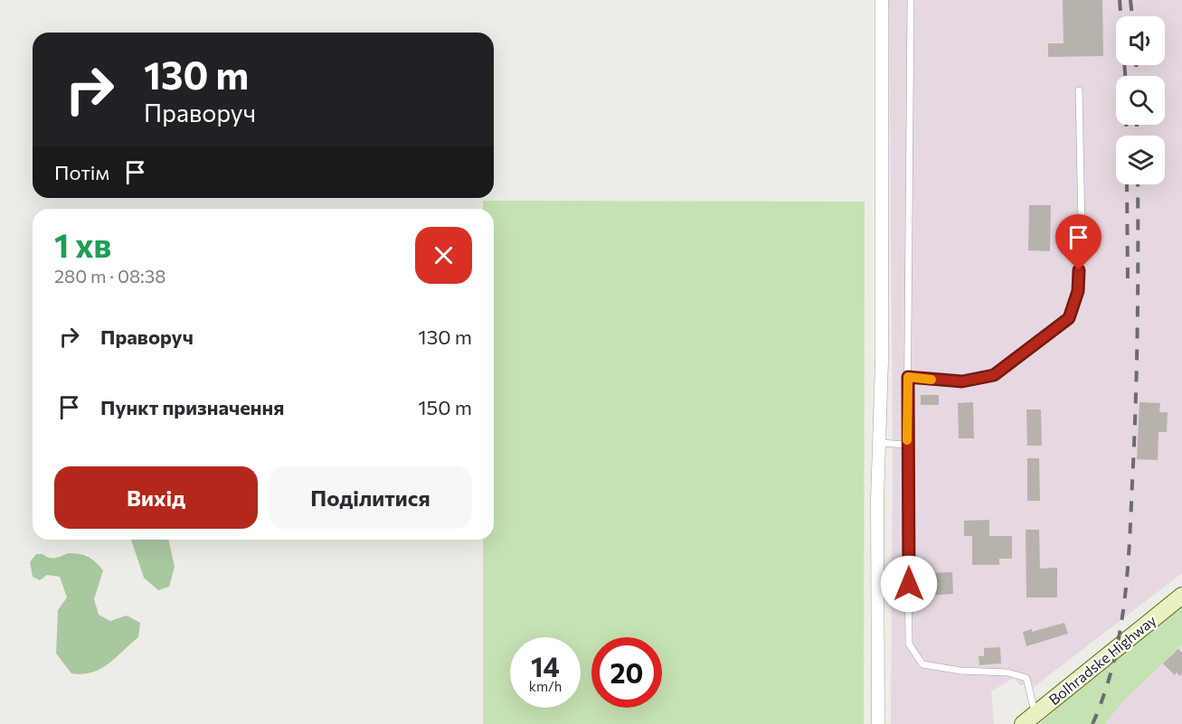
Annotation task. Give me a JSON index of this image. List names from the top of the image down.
{
  "streets": {
    "main road": ["Bolhradske Highway"]
  },
  "page": {
    "turn": ["130 m", "Праворуч"],
    "then": "Потім",
    "heading": ["1 хв", "280 m · 08:38"],
    "list": [
      {
        "name": "Праворуч",
        "value": "130 m"
      },
      {
        "name": "Пункт призначення",
        "value": "150 m"
      }
    ],
    "buttons": ["Вихід", "Поділитися"],
    "speed": "14 km/h",
    "limit": "20"
  }
}
